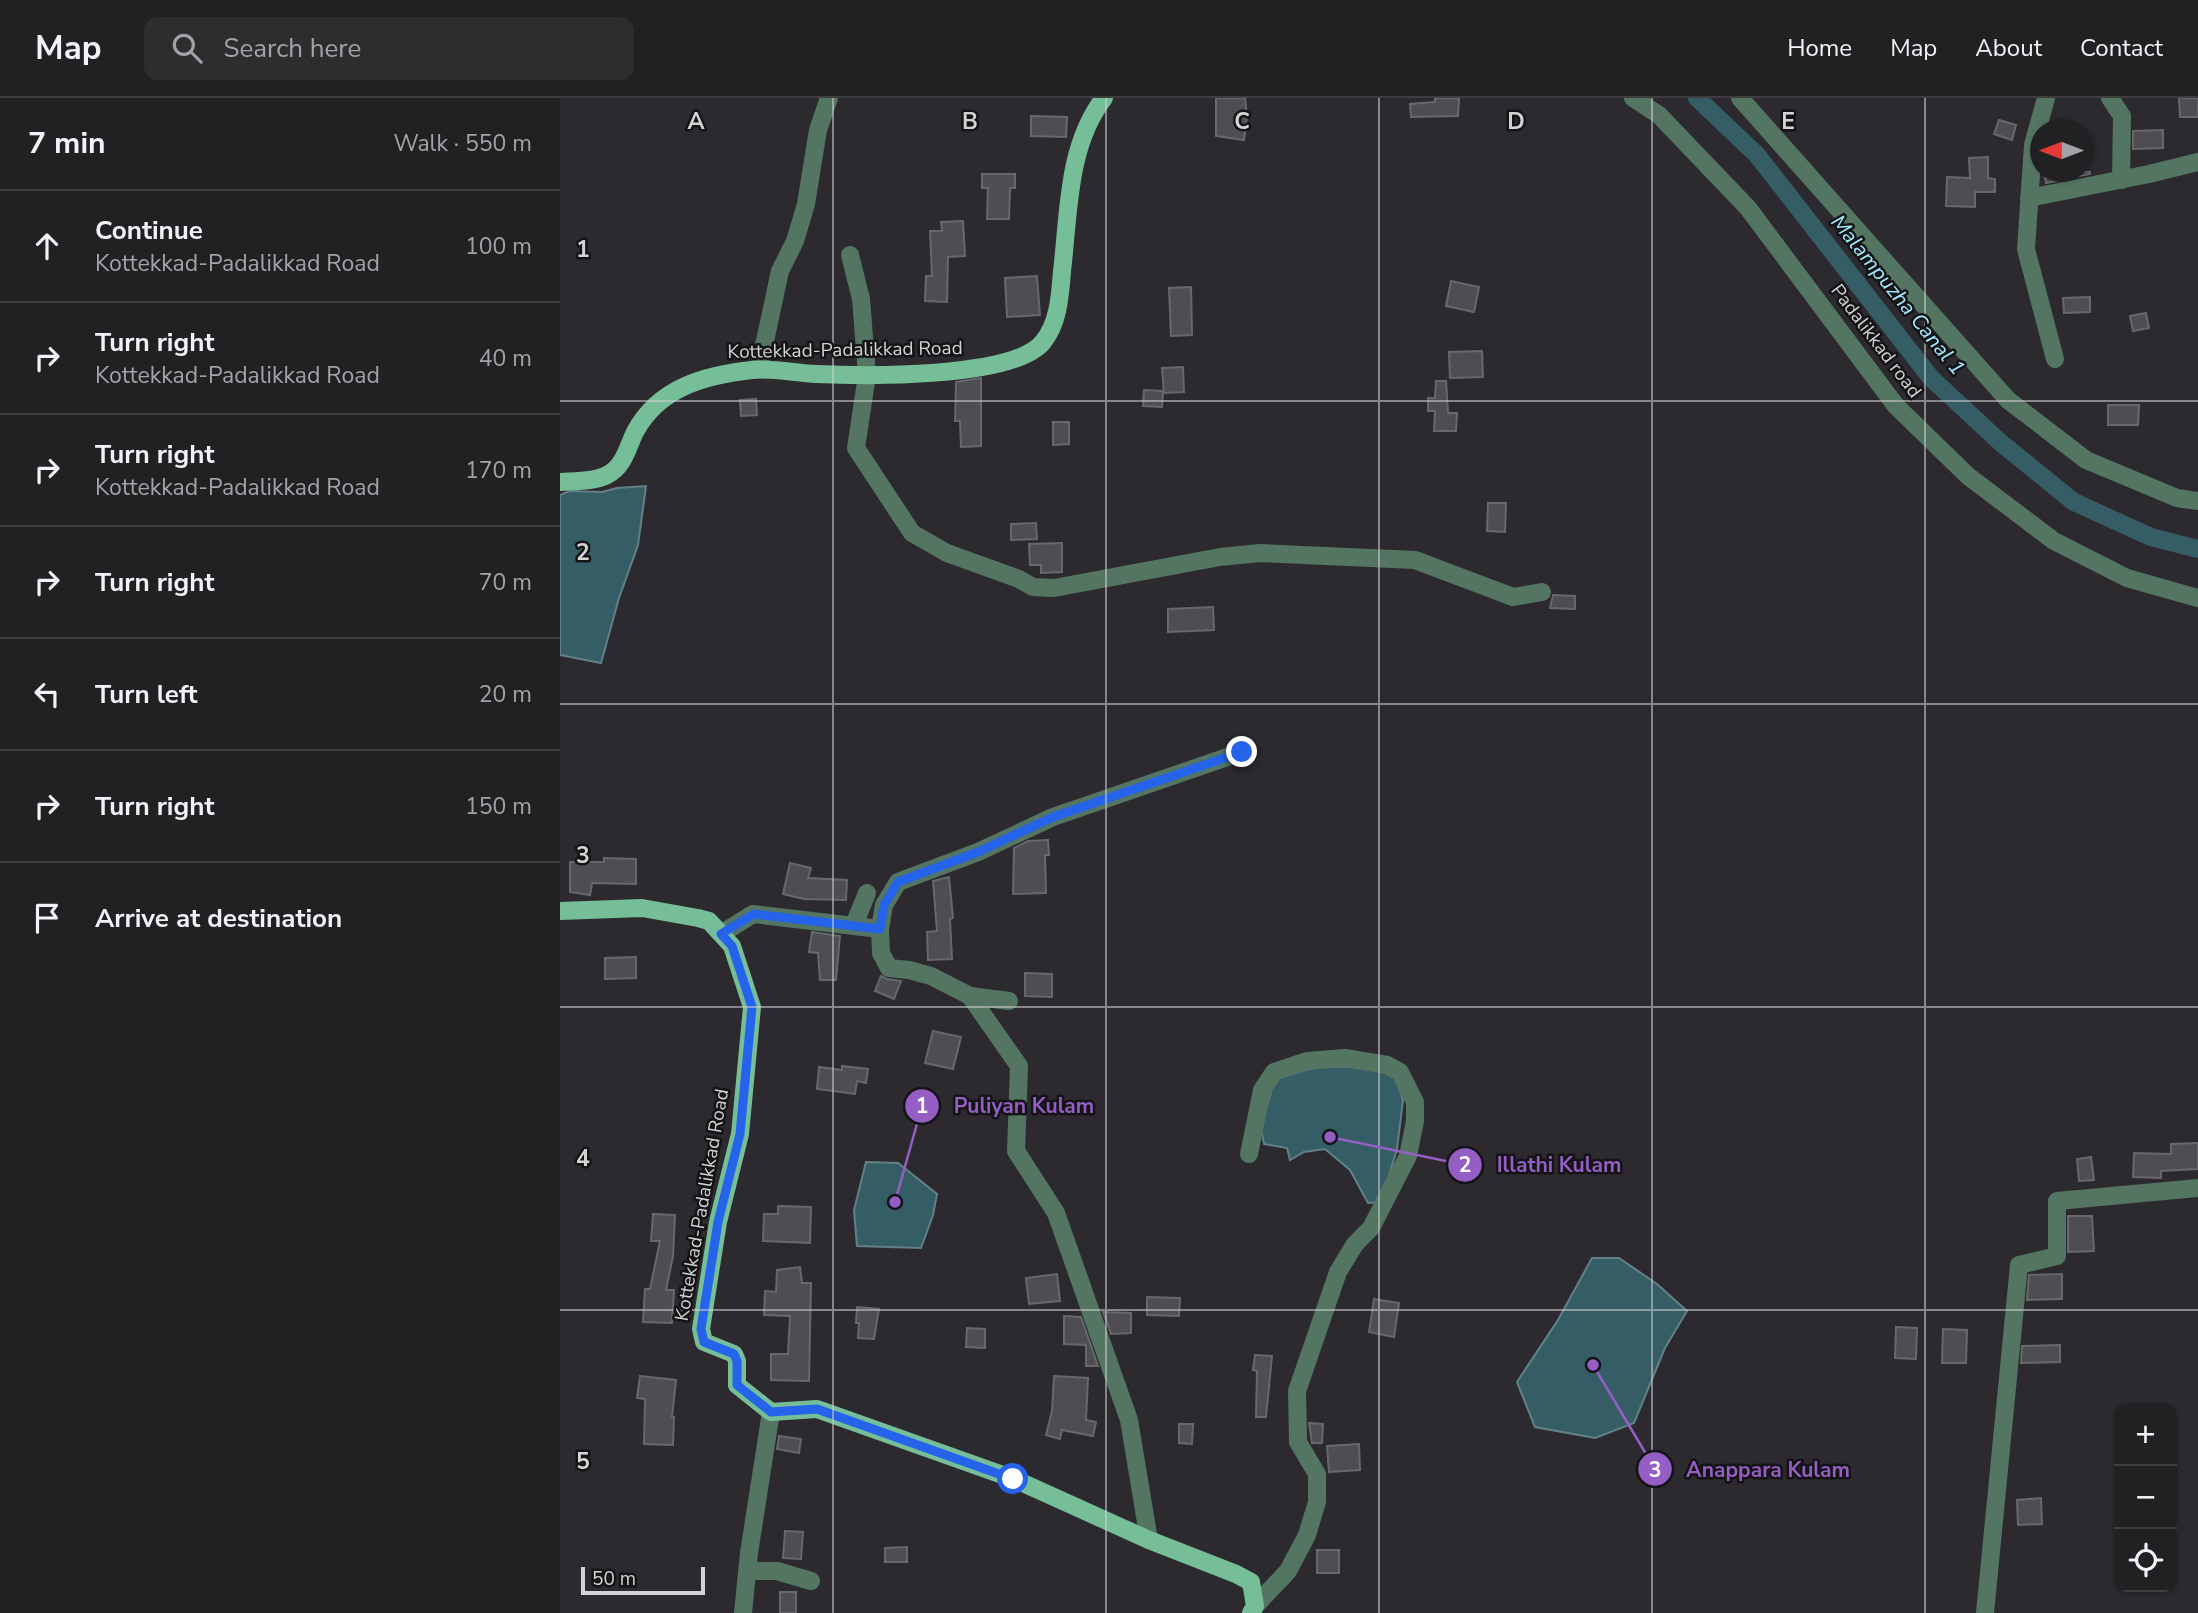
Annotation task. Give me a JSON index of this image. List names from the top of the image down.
{
  "streets": {
    "main road": ["Kottekkad-Padalikkad Road"],
    "street": ["Padalikkad road"]
  },
  "water": ["Malampuzha Canal 1"],
  "places": ["Illathi Kulam", "Puliyan Kulam", "Anappara Kulam"],
  "scale_bar": "50 m",
  "north": "left",
  "page": {
    "header": "Map",
    "search": "Search here",
    "nav": [
      "Home",
      "Map",
      "About",
      "Contact"
    ],
    "heading": ["7 min", "Walk · 550 m"],
    "list": [
      ["Continue", "Kottekkad-Padalikkad Road", "100 m"],
      ["Turn right", "Kottekkad-Padalikkad Road", "40 m"],
      ["Turn right", "Kottekkad-Padalikkad Road", "170 m"],
      ["Turn right", "70 m"],
      ["Turn left", "20 m"],
      ["Turn right", "150 m"],
      "Arrive at destination"
    ],
    "map_buttons": ["+", "−"],
    "scale": "50 m"
  },
  "grid": {
    "columns": [
      "A",
      "B",
      "C",
      "D",
      "E"
    ],
    "rows": [
      "1",
      "2",
      "3",
      "4",
      "5"
    ]
  }
}
